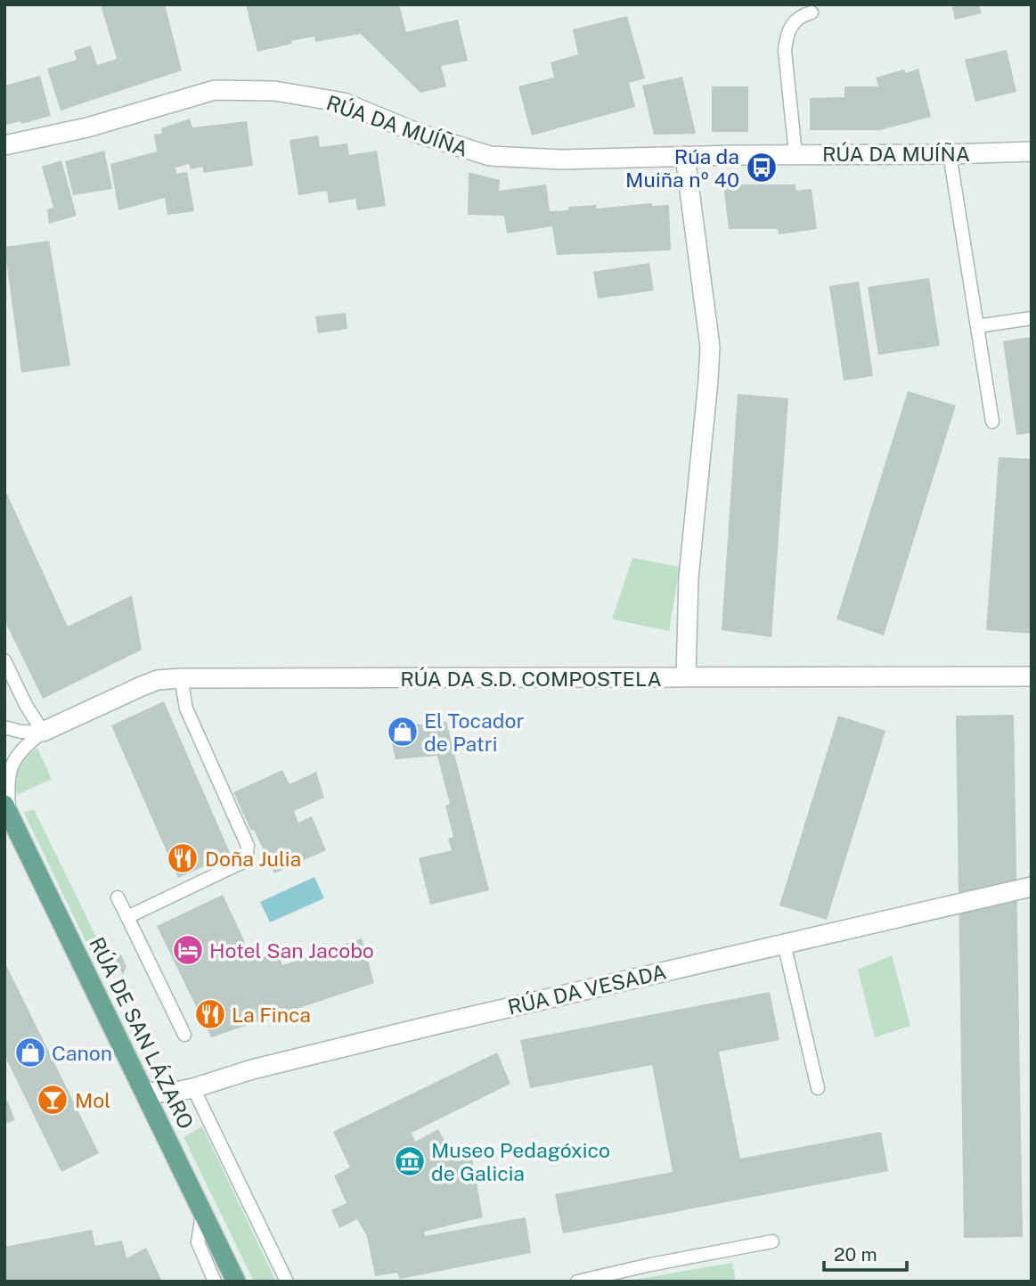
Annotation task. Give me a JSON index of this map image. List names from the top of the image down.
{
  "streets": {
    "main road": ["RÚA DE SAN LÁZARO"],
    "street": ["RÚA DA MUÍÑA", "RÚA DA S.D. COMPOSTELA", "RÚA DA VESADA"]
  },
  "crossings": [
    ["RÚA DA VESADA", "RÚA DE SAN LÁZARO"]
  ],
  "places": {
    "bus stop": ["Rúa da Muiña nº 40"],
    "shop": ["El Tocador de Patri", "Canon"],
    "restaurant": ["Doña Julia", "La Finca"],
    "hotel": ["Hotel San Jacobo"],
    "bar": ["Mol"],
    "museum": ["Museo Pedagóxico de Galicia"]
  },
  "scale_bar": "20 m"
}
